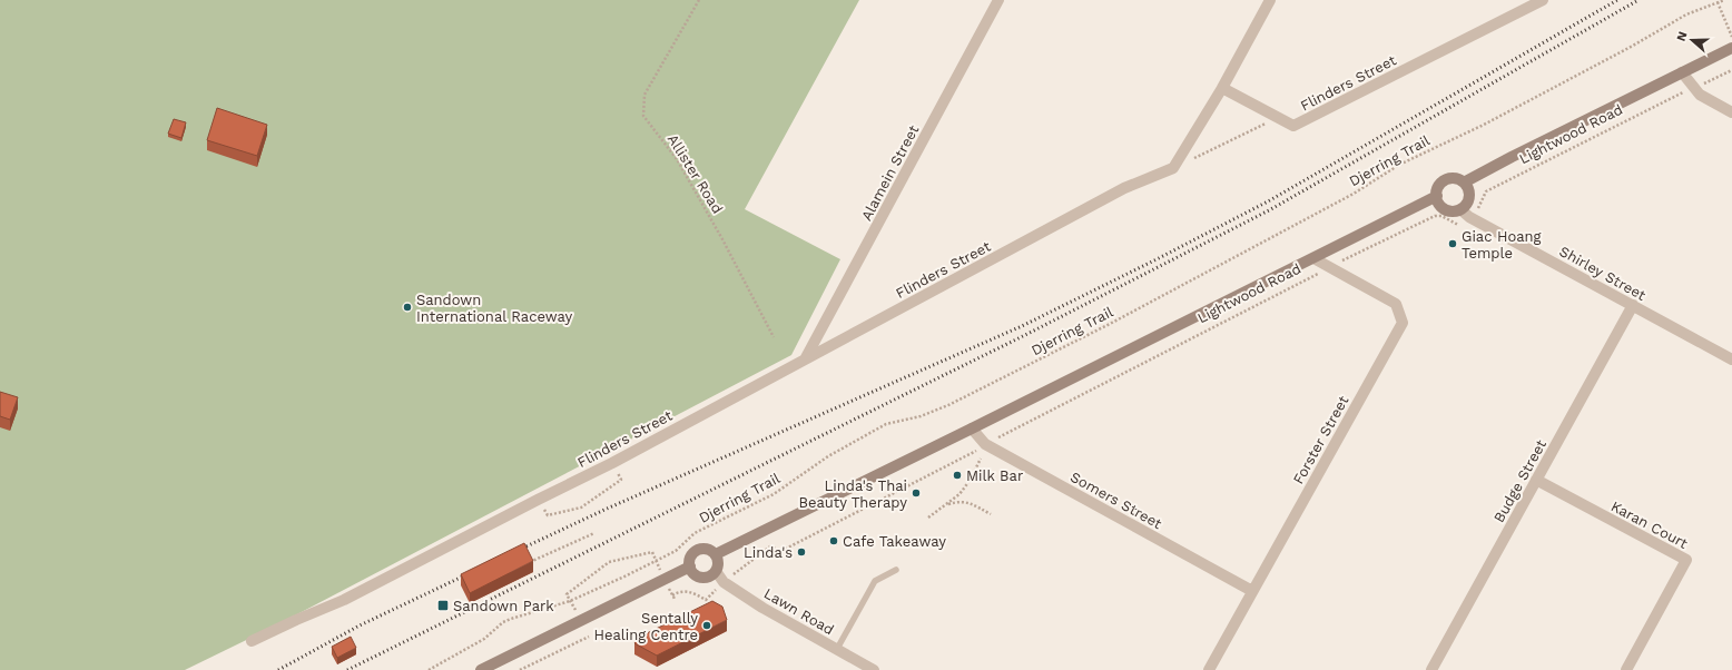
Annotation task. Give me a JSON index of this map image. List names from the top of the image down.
{
  "streets": {
    "main road": ["Lightwood Road"],
    "street": [
      "Flinders Street",
      "Alamein Street",
      "Shirley Street",
      "Forster Street",
      "Budge Street",
      "Somers Street",
      "Karan Court",
      "Lawn Road"
    ],
    "path": ["Djerring Trail", "Allister Road"]
  },
  "crossings": [
    ["Flinders Street", "Alamein Street"],
    ["Lightwood Road", "Shirley Street"],
    ["Lightwood Road", "Forster Street"],
    ["Lightwood Road", "Somers Street"],
    ["Lightwood Road", "Lawn Road"],
    ["Shirley Street", "Budge Street"],
    ["Forster Street", "Somers Street"],
    ["Budge Street", "Karan Court"]
  ],
  "places": {
    "other": [
      "Giac Hoang Temple",
      "Sandown International Raceway",
      "Milk Bar",
      "Linda's Thai Beauty Therapy",
      "Cafe Takeaway",
      "Linda's",
      "Sentally Healing Centre"
    ],
    "transit": ["Sandown Park"]
  },
  "north": "left"
}
